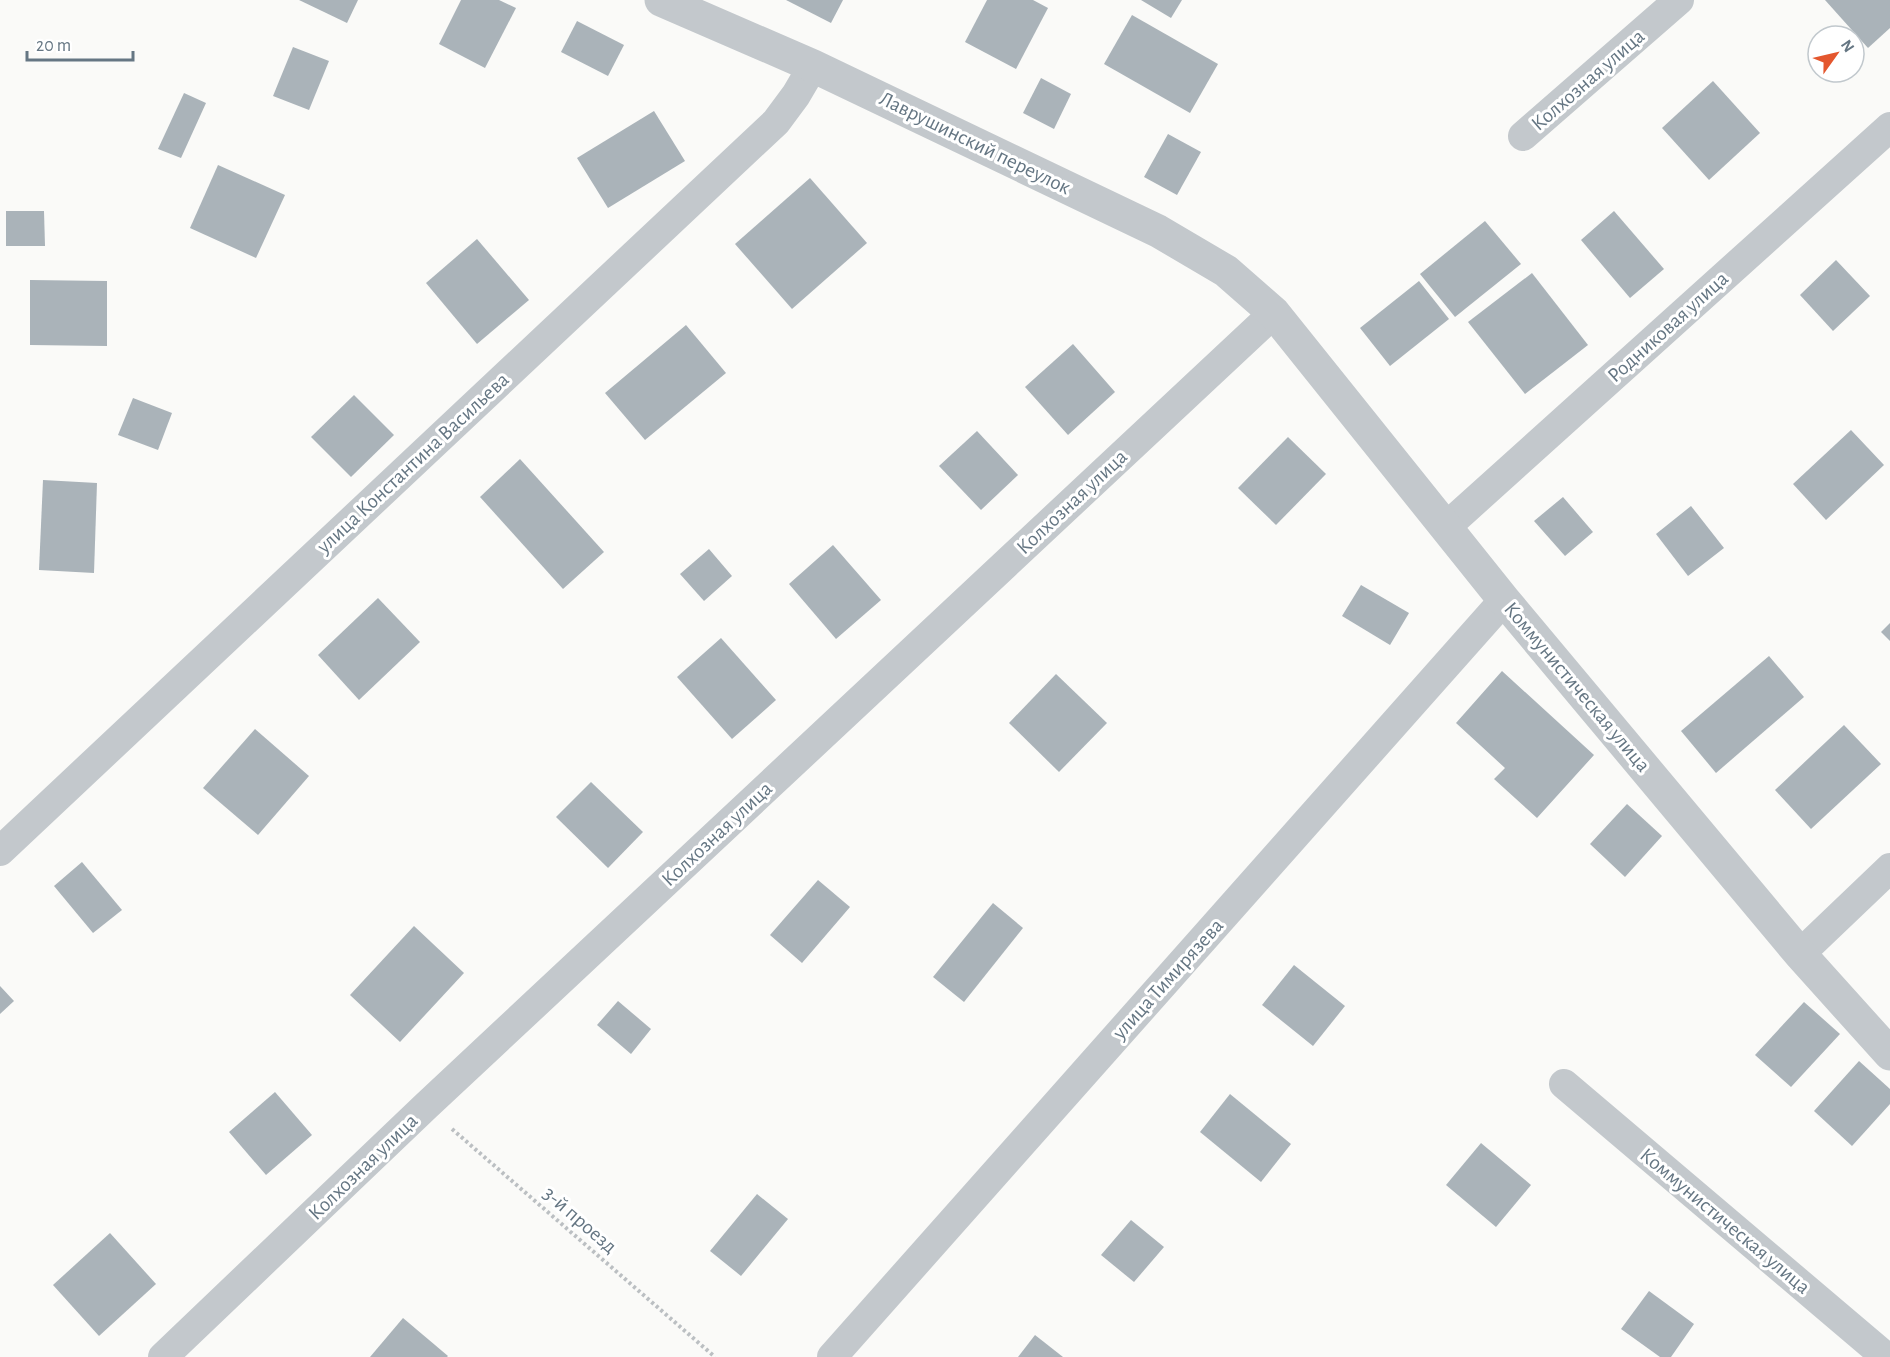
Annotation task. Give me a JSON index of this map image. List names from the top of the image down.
{
  "streets": {
    "street": [
      "Колхозная улица",
      "Лаврушинский переулок",
      "Родниковая улица",
      "улица Константина Васильева",
      "Коммунистическая улица",
      "улица Тимирязева"
    ],
    "path": ["3-й проезд"]
  },
  "crossings": [
    ["Колхозная улица", "Лаврушинский переулок"],
    ["Колхозная улица", "Коммунистическая улица"],
    ["Колхозная улица", "3-й проезд"],
    ["Лаврушинский переулок", "улица Константина Васильева"],
    ["Лаврушинский переулок", "Коммунистическая улица"],
    ["Родниковая улица", "Коммунистическая улица"],
    ["Коммунистическая улица", "улица Тимирязева"]
  ],
  "scale_bar": "20 m",
  "north": "top right"
}
